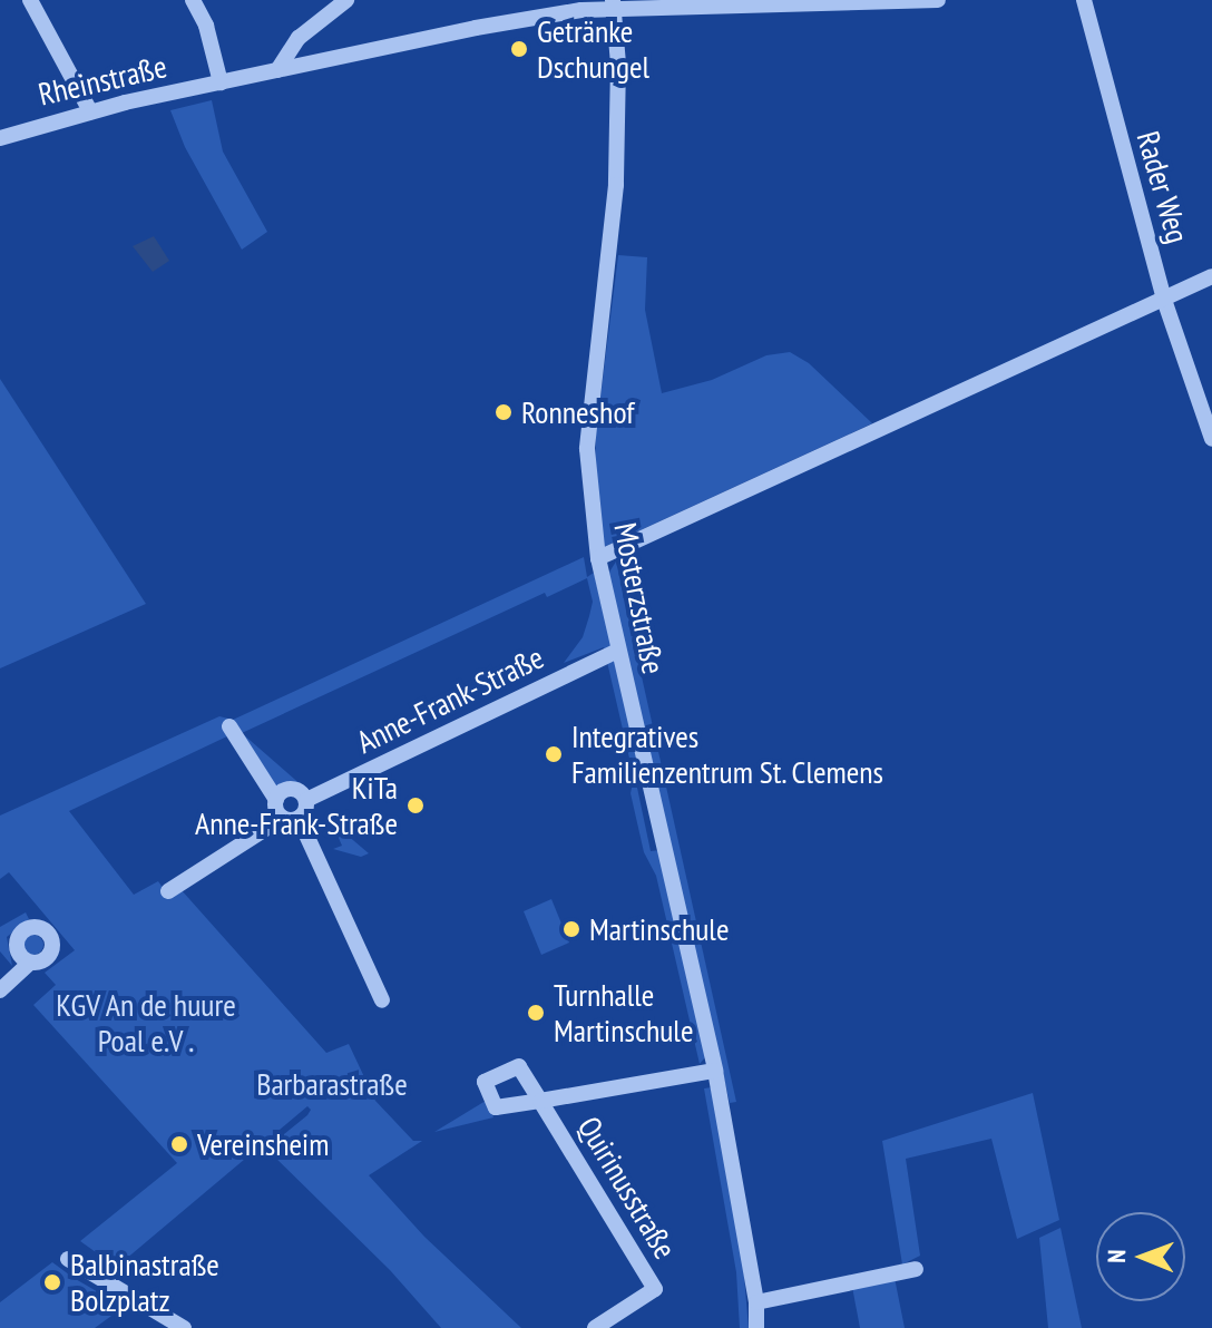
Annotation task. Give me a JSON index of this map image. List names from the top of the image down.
{
  "streets": {
    "street": [
      "Rheinstraße",
      "Rader Weg",
      "Mosterzstraße",
      "Anne-Frank-Straße",
      "Quirinusstraße"
    ]
  },
  "crossings": [
    ["Rheinstraße", "Mosterzstraße"],
    ["Mosterzstraße", "Anne-Frank-Straße"],
    ["Mosterzstraße", "Quirinusstraße"]
  ],
  "parks": ["KGV An de huure Poal e.V .", "Barbarastraße"],
  "places": [
    "Getränke Dschungel",
    "Ronneshof",
    "Integratives Familienzentrum St. Clemens",
    "KiTa Anne-Frank-Straße",
    "Martinschule",
    "Turnhalle Martinschule",
    "Vereinsheim",
    "Balbinastraße Bolzplatz"
  ],
  "north": "left"
}
